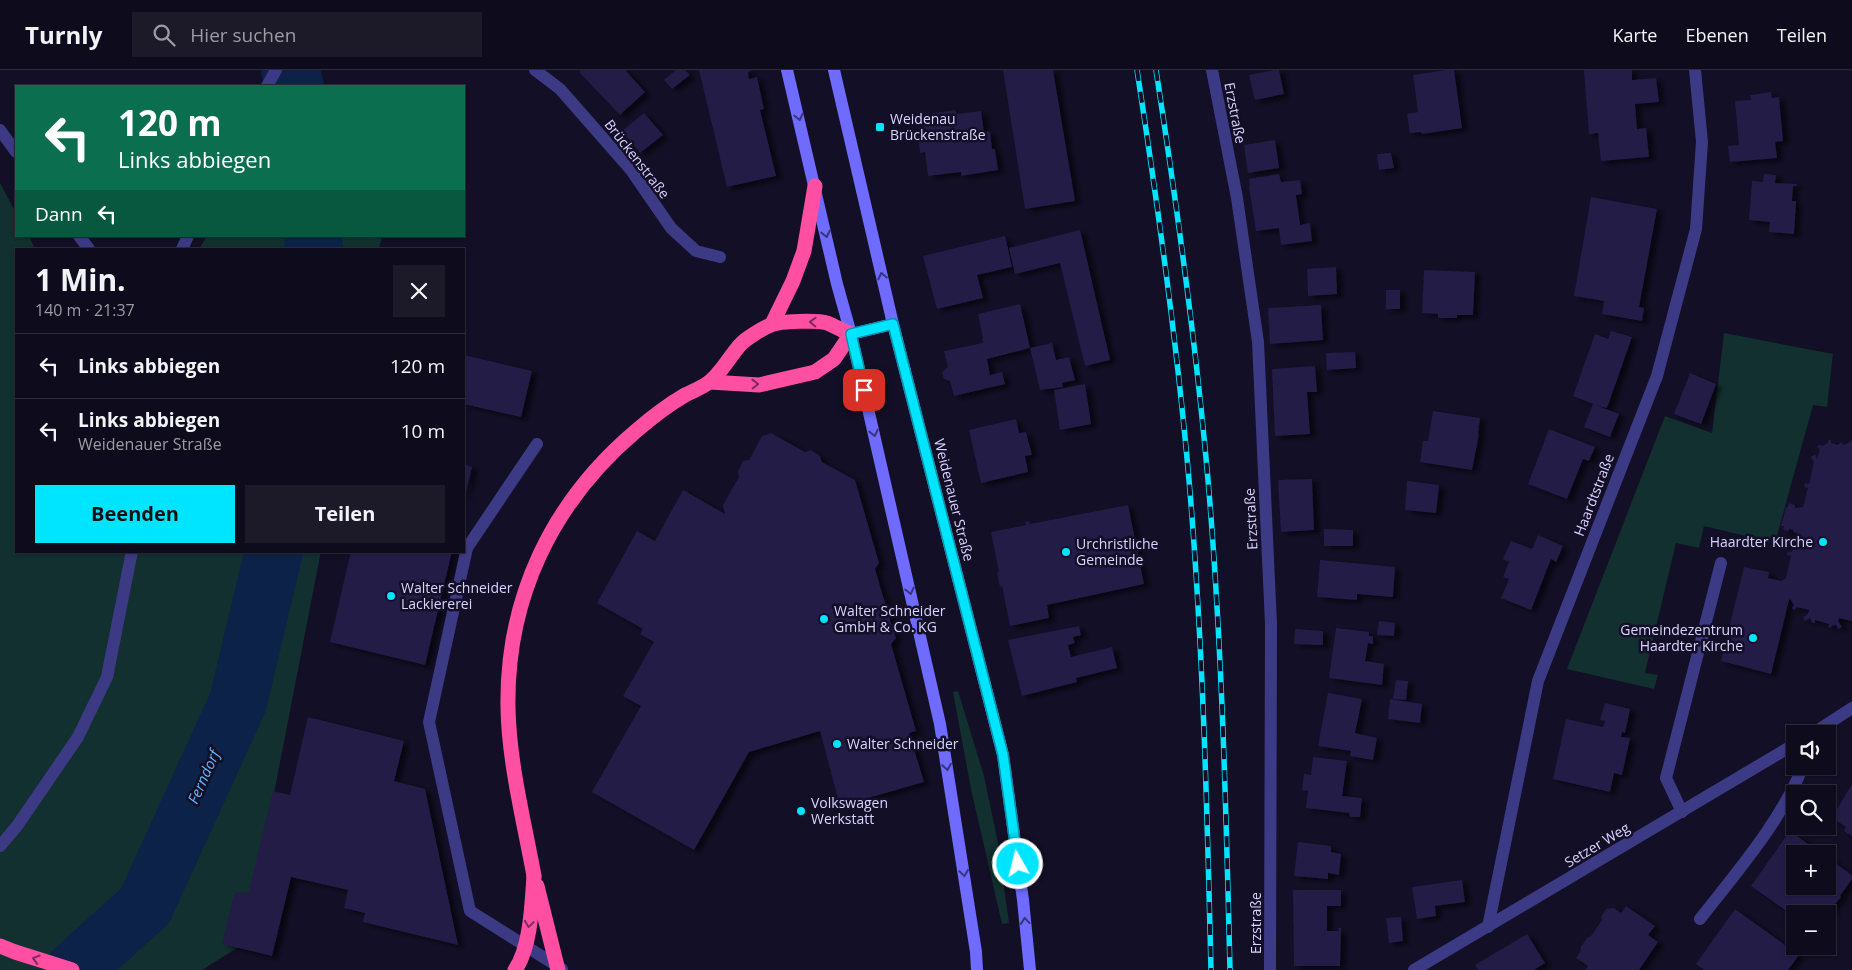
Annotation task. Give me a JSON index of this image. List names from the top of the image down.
{
  "streets": {
    "main road": ["Weidenauer Straße"],
    "street": [
      "Erzstraße",
      "Brückenstraße",
      "Haardtstraße",
      "Setzer Weg"
    ]
  },
  "crossings": [
    ["Haardtstraße", "Setzer Weg"]
  ],
  "water": ["Ferndorf"],
  "places": {
    "transit": ["Weidenau Brückenstraße"],
    "other": [
      "Haardter Kirche",
      "Urchristliche Gemeinde",
      "Walter Schneider Lackiererei",
      "Walter Schneider GmbH & Co. KG",
      "Gemeindezentrum Haardter Kirche",
      "Walter Schneider",
      "Volkswagen Werkstatt"
    ]
  },
  "page": {
    "header": "Turnly",
    "search": "Hier suchen",
    "nav": ["Karte", "Ebenen", "Teilen"],
    "turn": ["120 m", "Links abbiegen"],
    "then": "Dann",
    "heading": ["1 Min.", "140 m · 21:37"],
    "list": [
      {
        "name": "Links abbiegen",
        "value": "120 m"
      },
      {
        "name": "Links abbiegen",
        "note": "Weidenauer Straße",
        "value": "10 m"
      }
    ],
    "buttons": ["Beenden", "Teilen"],
    "map_buttons": ["+", "−"]
  }
}
